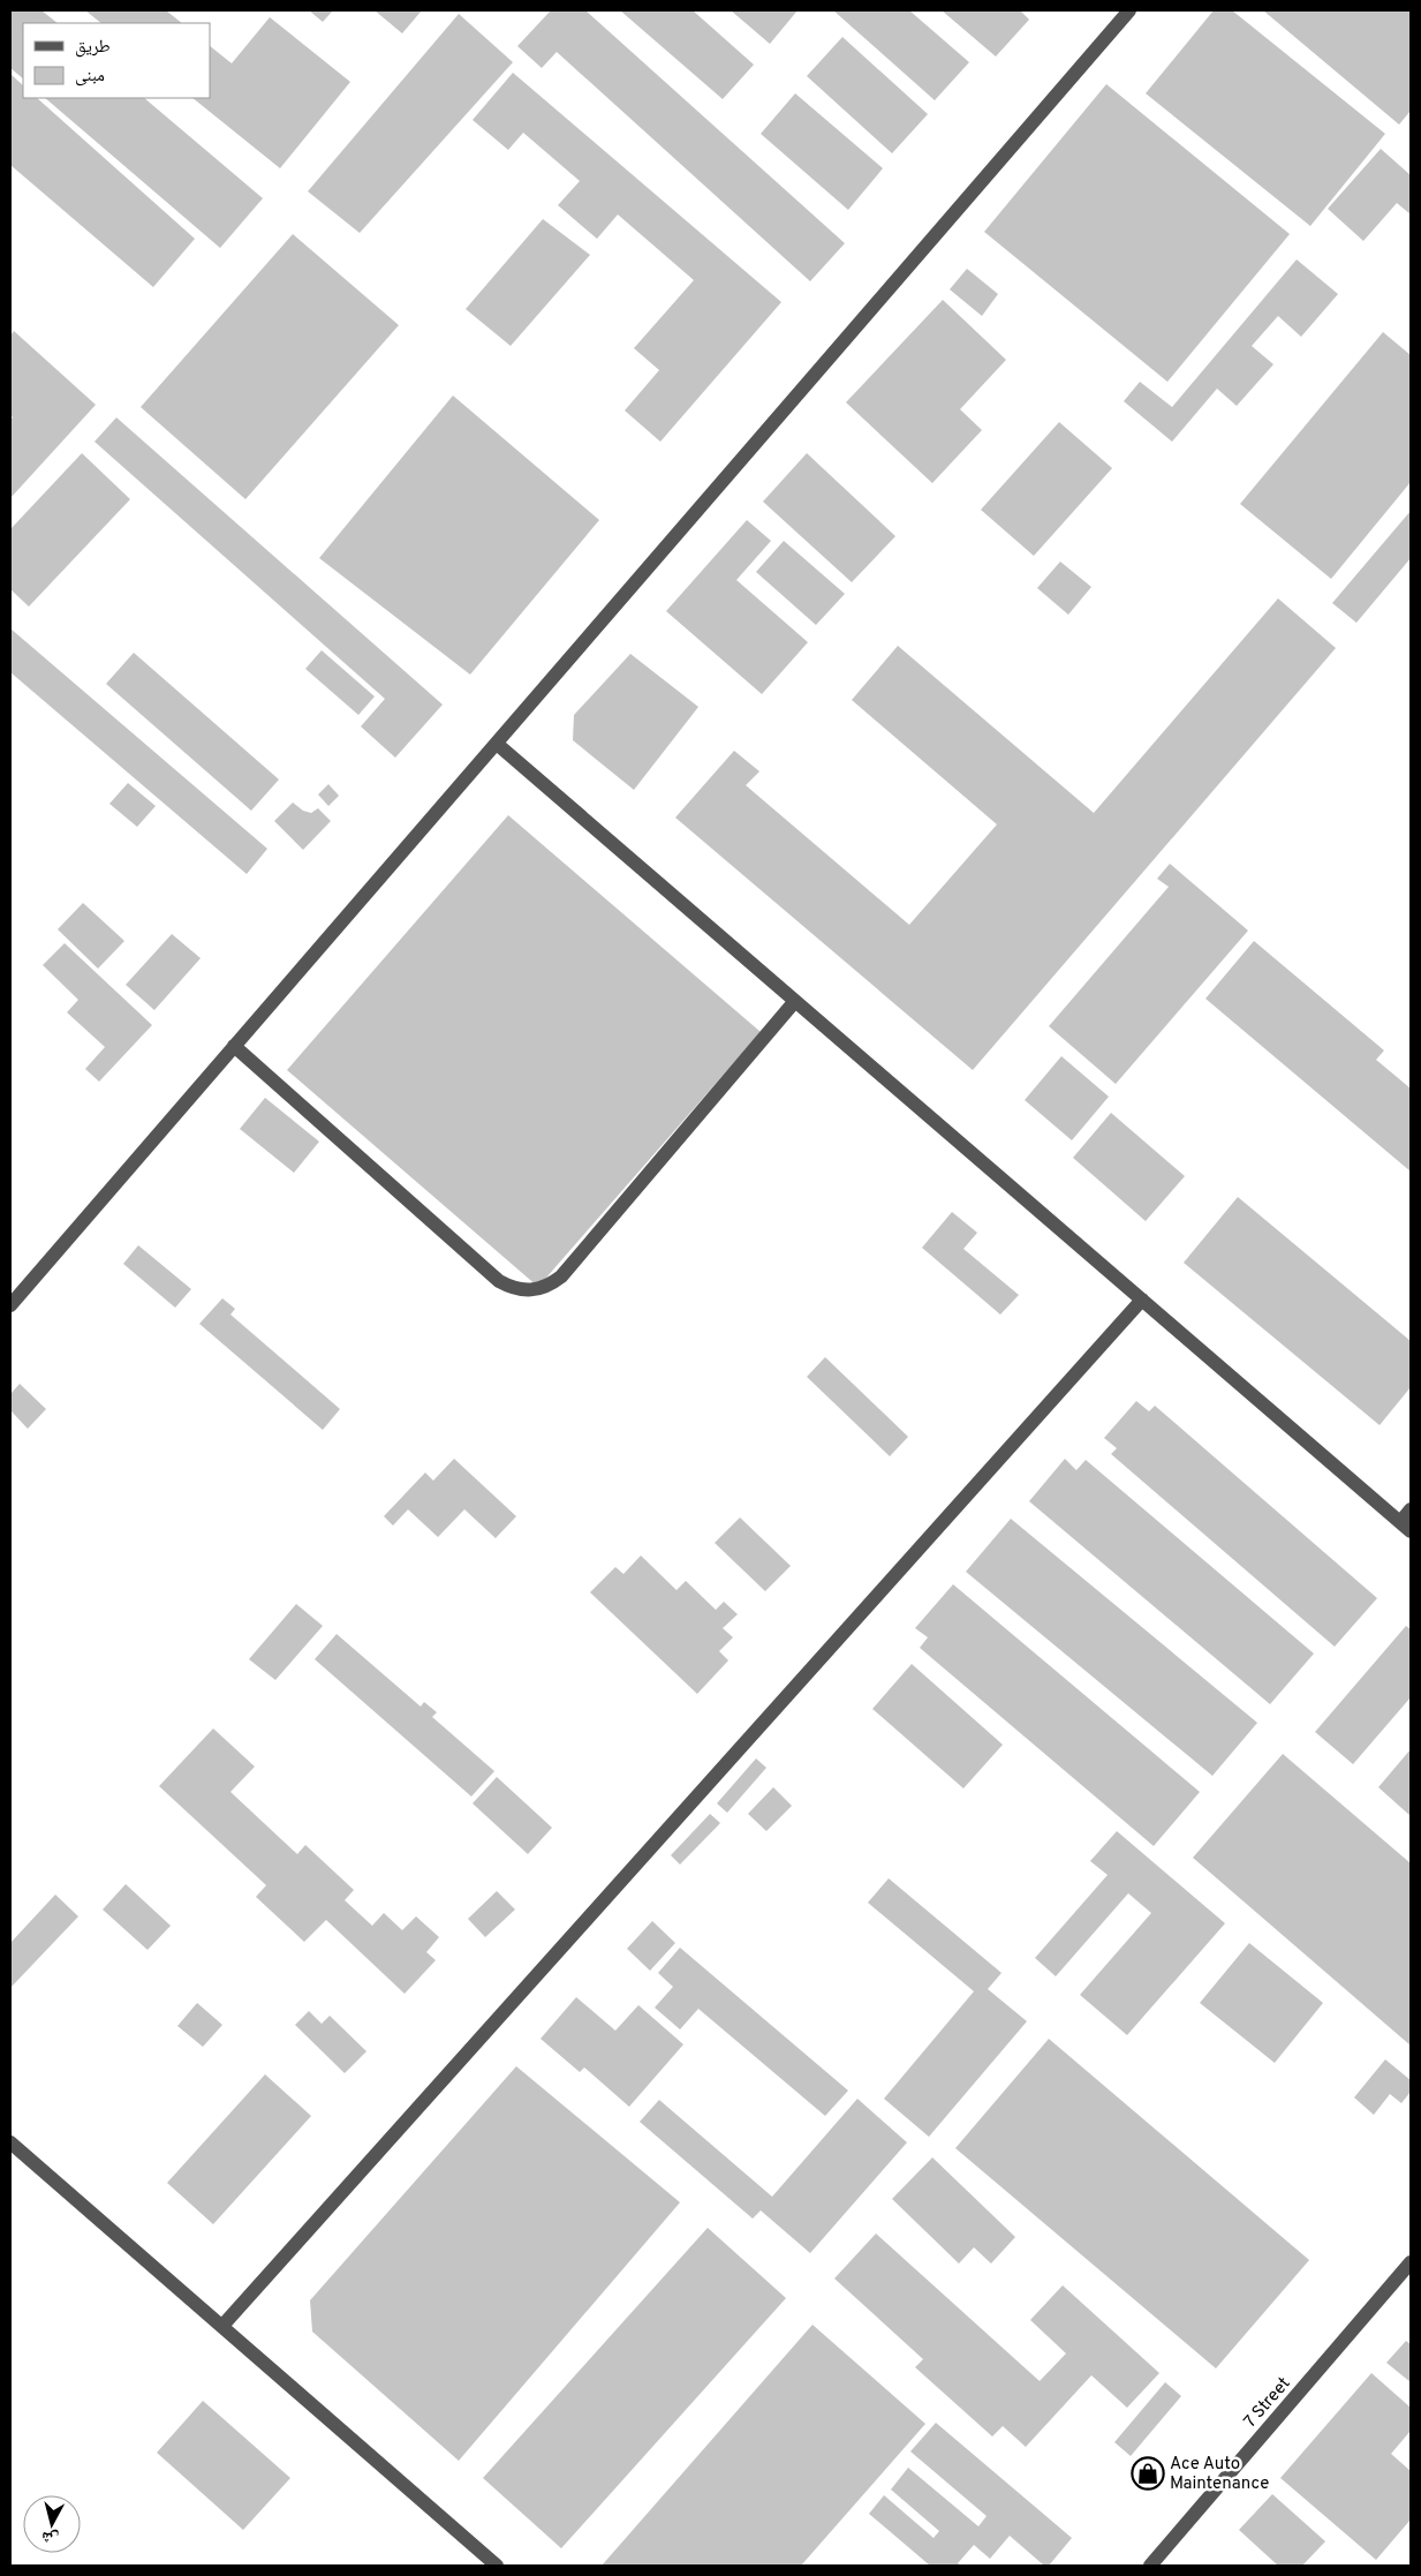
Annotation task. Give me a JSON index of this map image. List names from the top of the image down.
{
  "streets": {
    "street": ["7 Street"]
  },
  "places": {
    "shop": ["Ace Auto Maintenance"]
  },
  "legend": ["طريق", "مبنى"],
  "north": "bottom"
}
